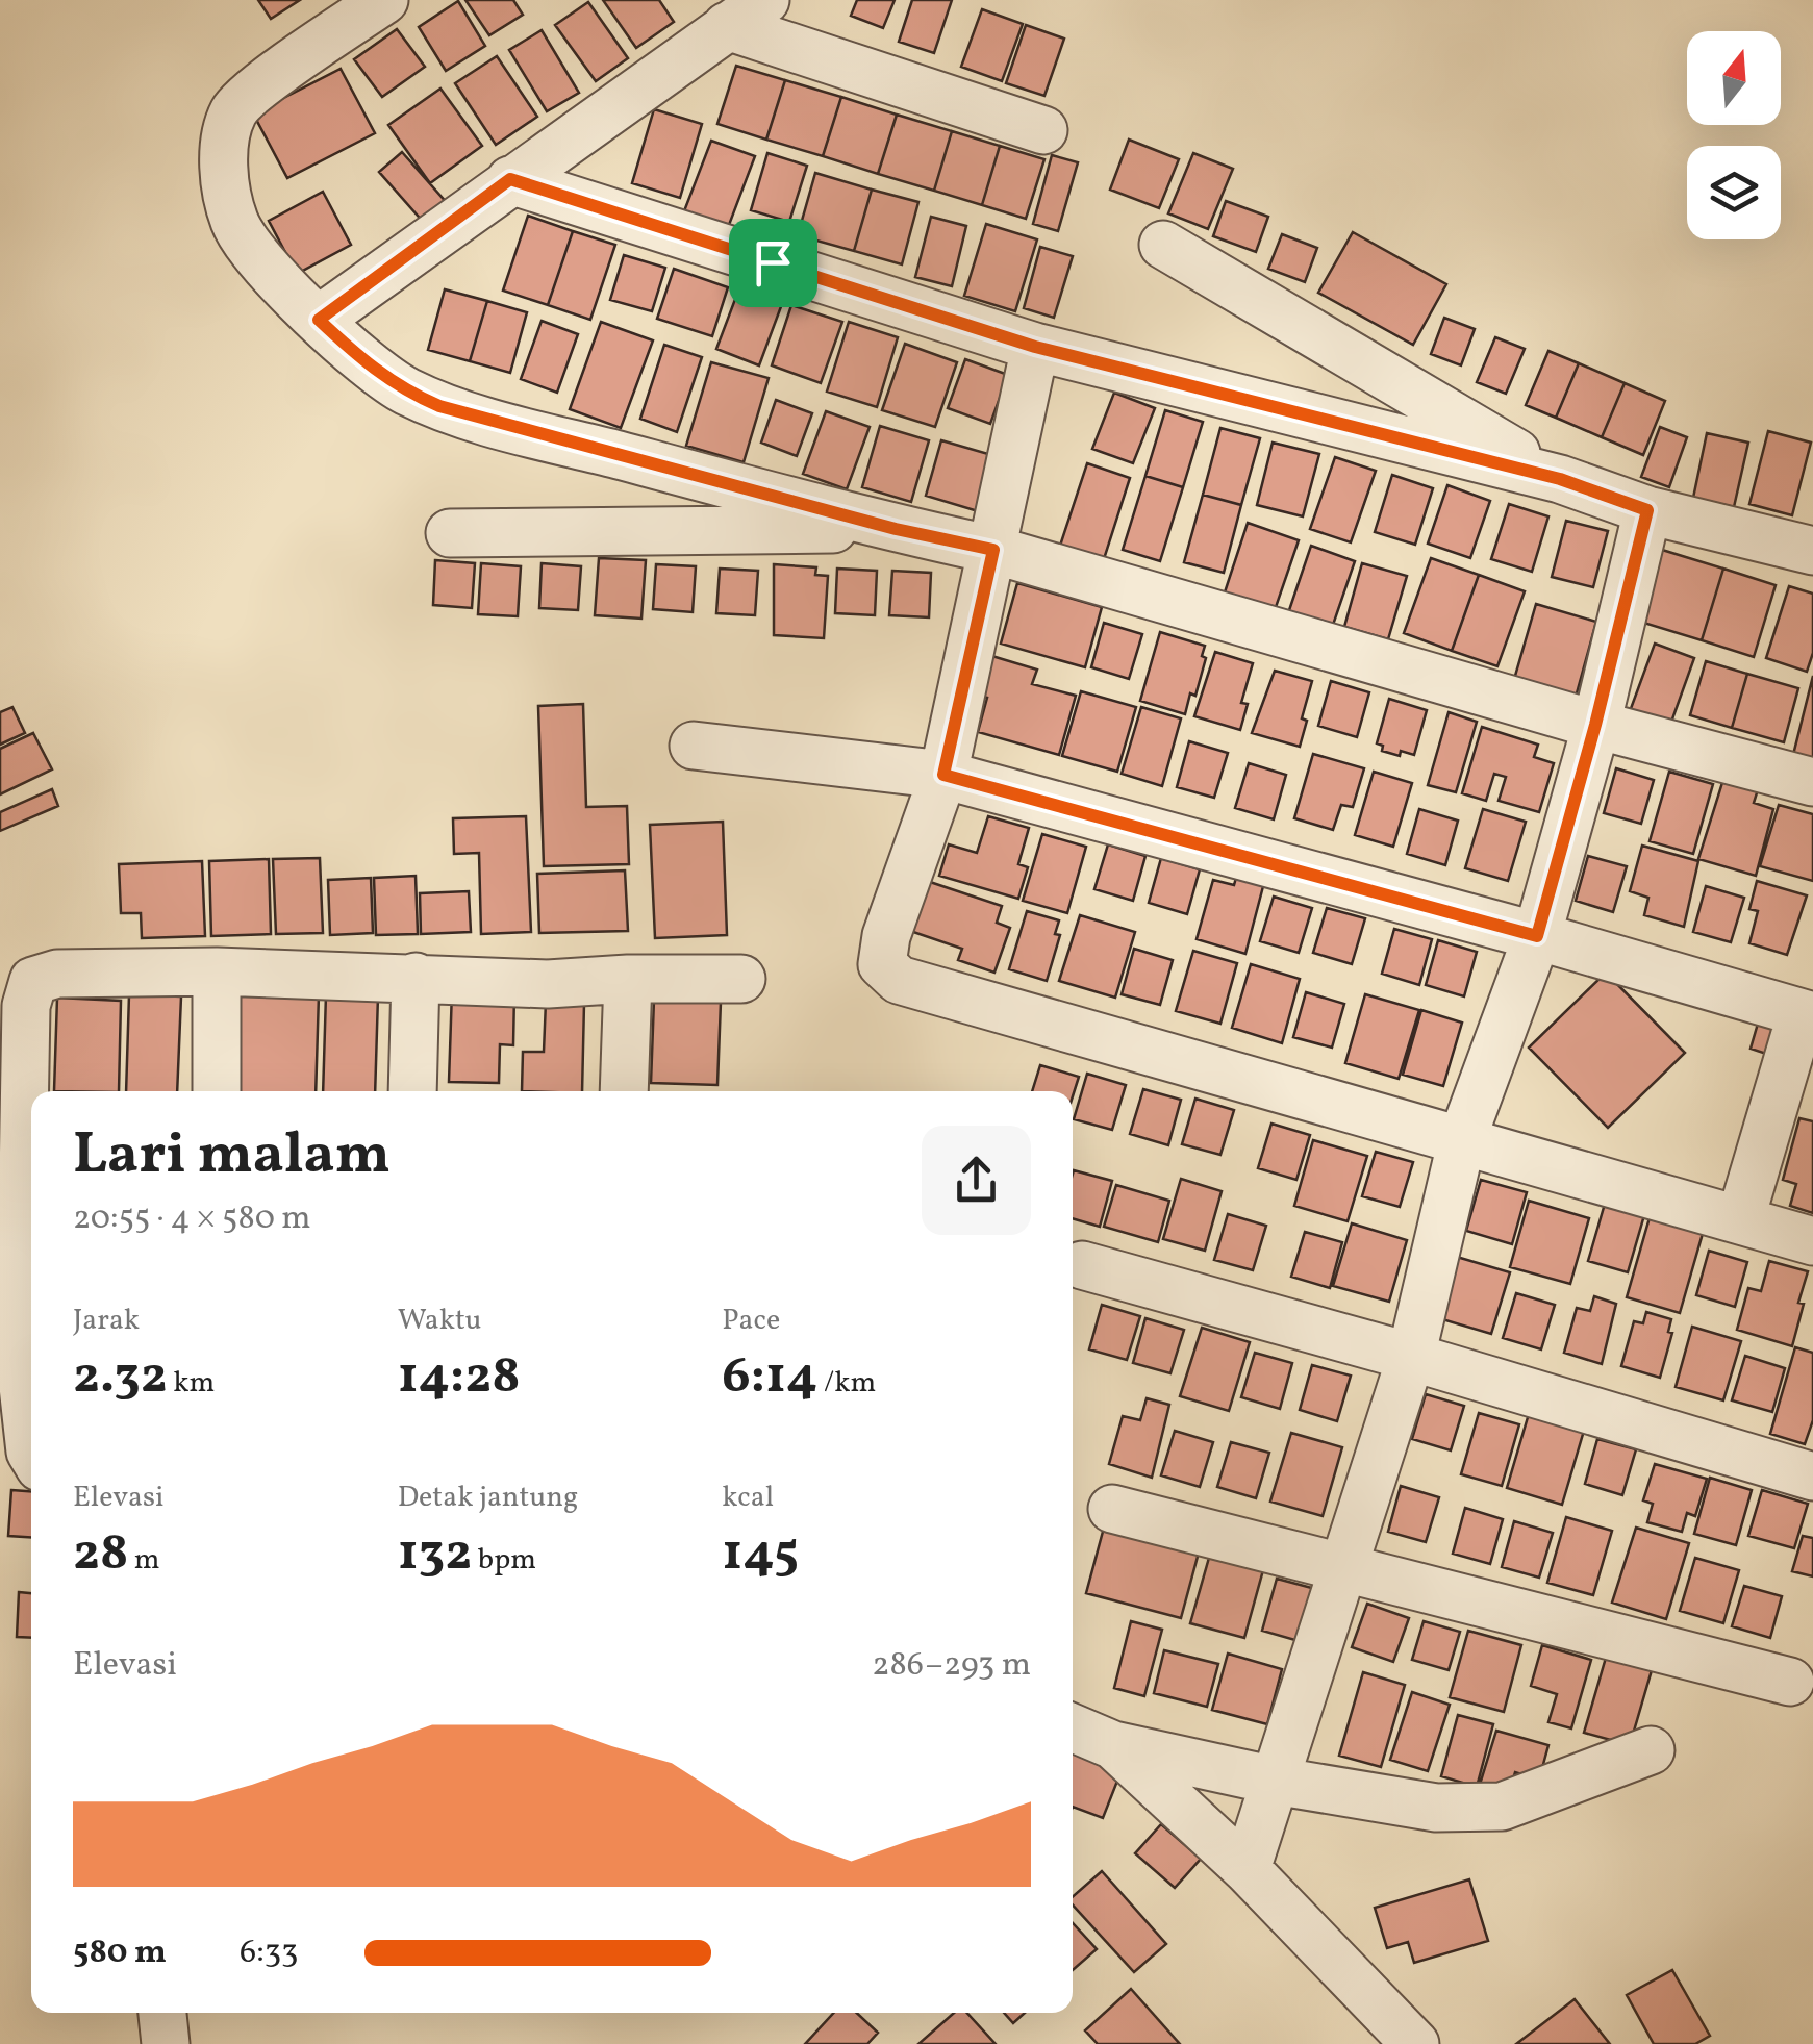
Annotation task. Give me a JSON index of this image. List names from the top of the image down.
{
  "north": "top",
  "page": {
    "heading": ["Lari malam", "20:55 · 4 × 580 m"],
    "stats": [
      ["Jarak", "2.32 km"],
      ["Waktu", "14:28"],
      ["Pace", "6:14 /km"],
      ["Elevasi", "28 m"],
      ["Detak jantung", "132 bpm"],
      ["kcal", "145"]
    ],
    "chart": ["Elevasi", "286–293 m"],
    "list": [
      {
        "name": "580 m",
        "note": "6:33"
      }
    ]
  }
}
